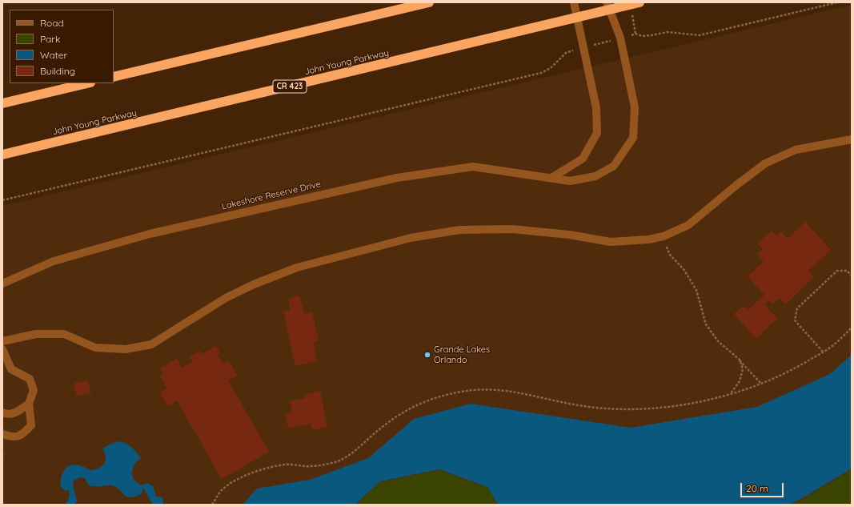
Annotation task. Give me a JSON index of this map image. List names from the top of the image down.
{
  "streets": {
    "highway": ["John Young Parkway", "CR 423"],
    "street": ["Lakeshore Reserve Drive"]
  },
  "crossings": [
    ["John Young Parkway", "Lakeshore Reserve Drive"]
  ],
  "places": ["Grande Lakes Orlando"],
  "legend": [
    "Road",
    "Park",
    "Water",
    "Building"
  ],
  "scale_bar": "20 m"
}
